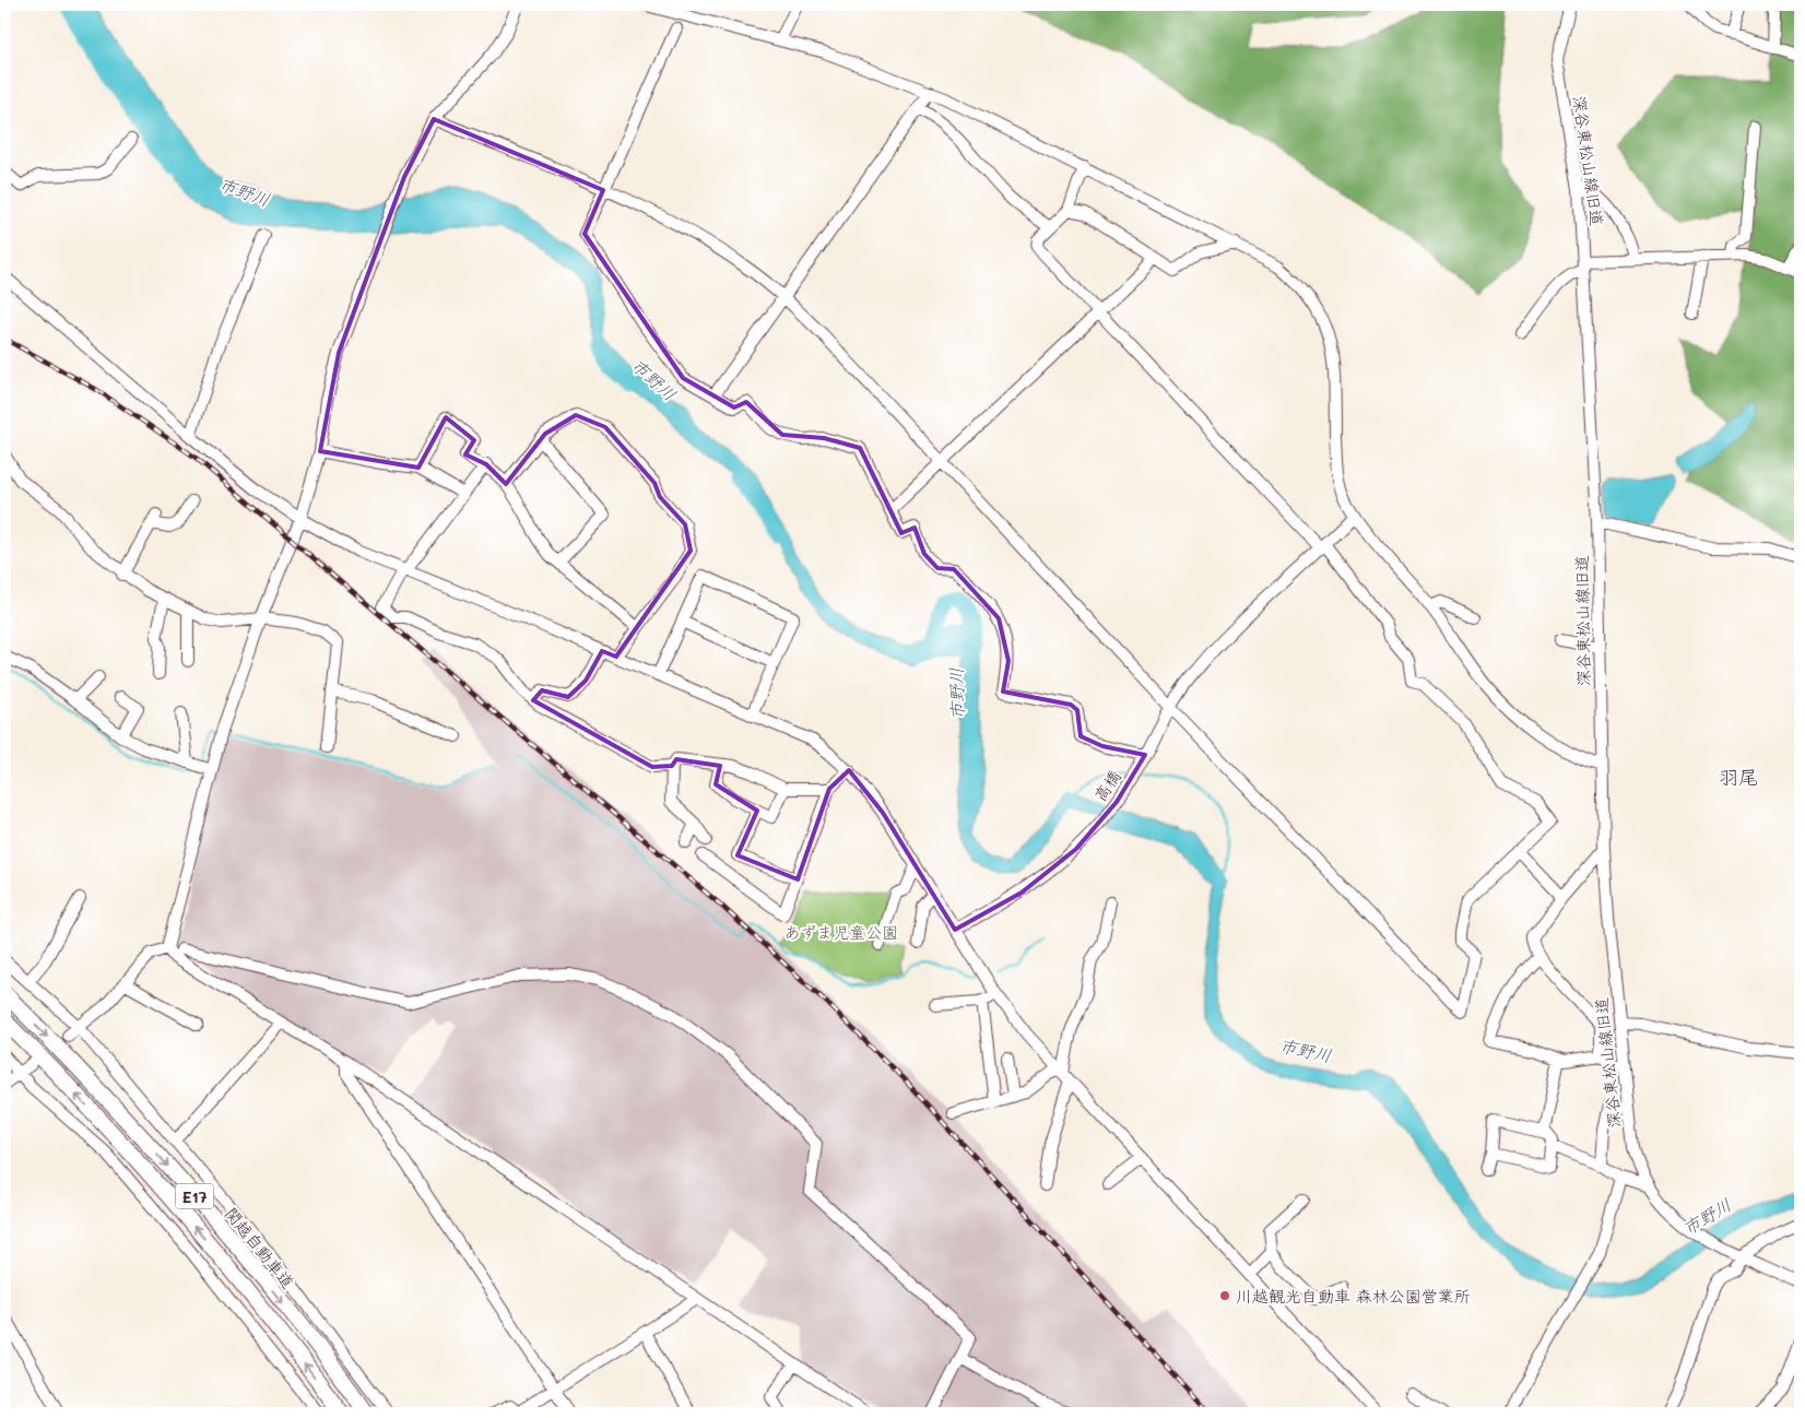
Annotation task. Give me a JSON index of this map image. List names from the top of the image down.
{
  "streets": {
    "highway": ["E17", "関越自動車道"],
    "street": ["深谷東松山線旧道", "高橋"]
  },
  "districts": ["羽尾"],
  "water": ["市野川"],
  "parks": ["あずま児童公園"],
  "places": ["川越観光自動車 森林公園営業所"]
}
